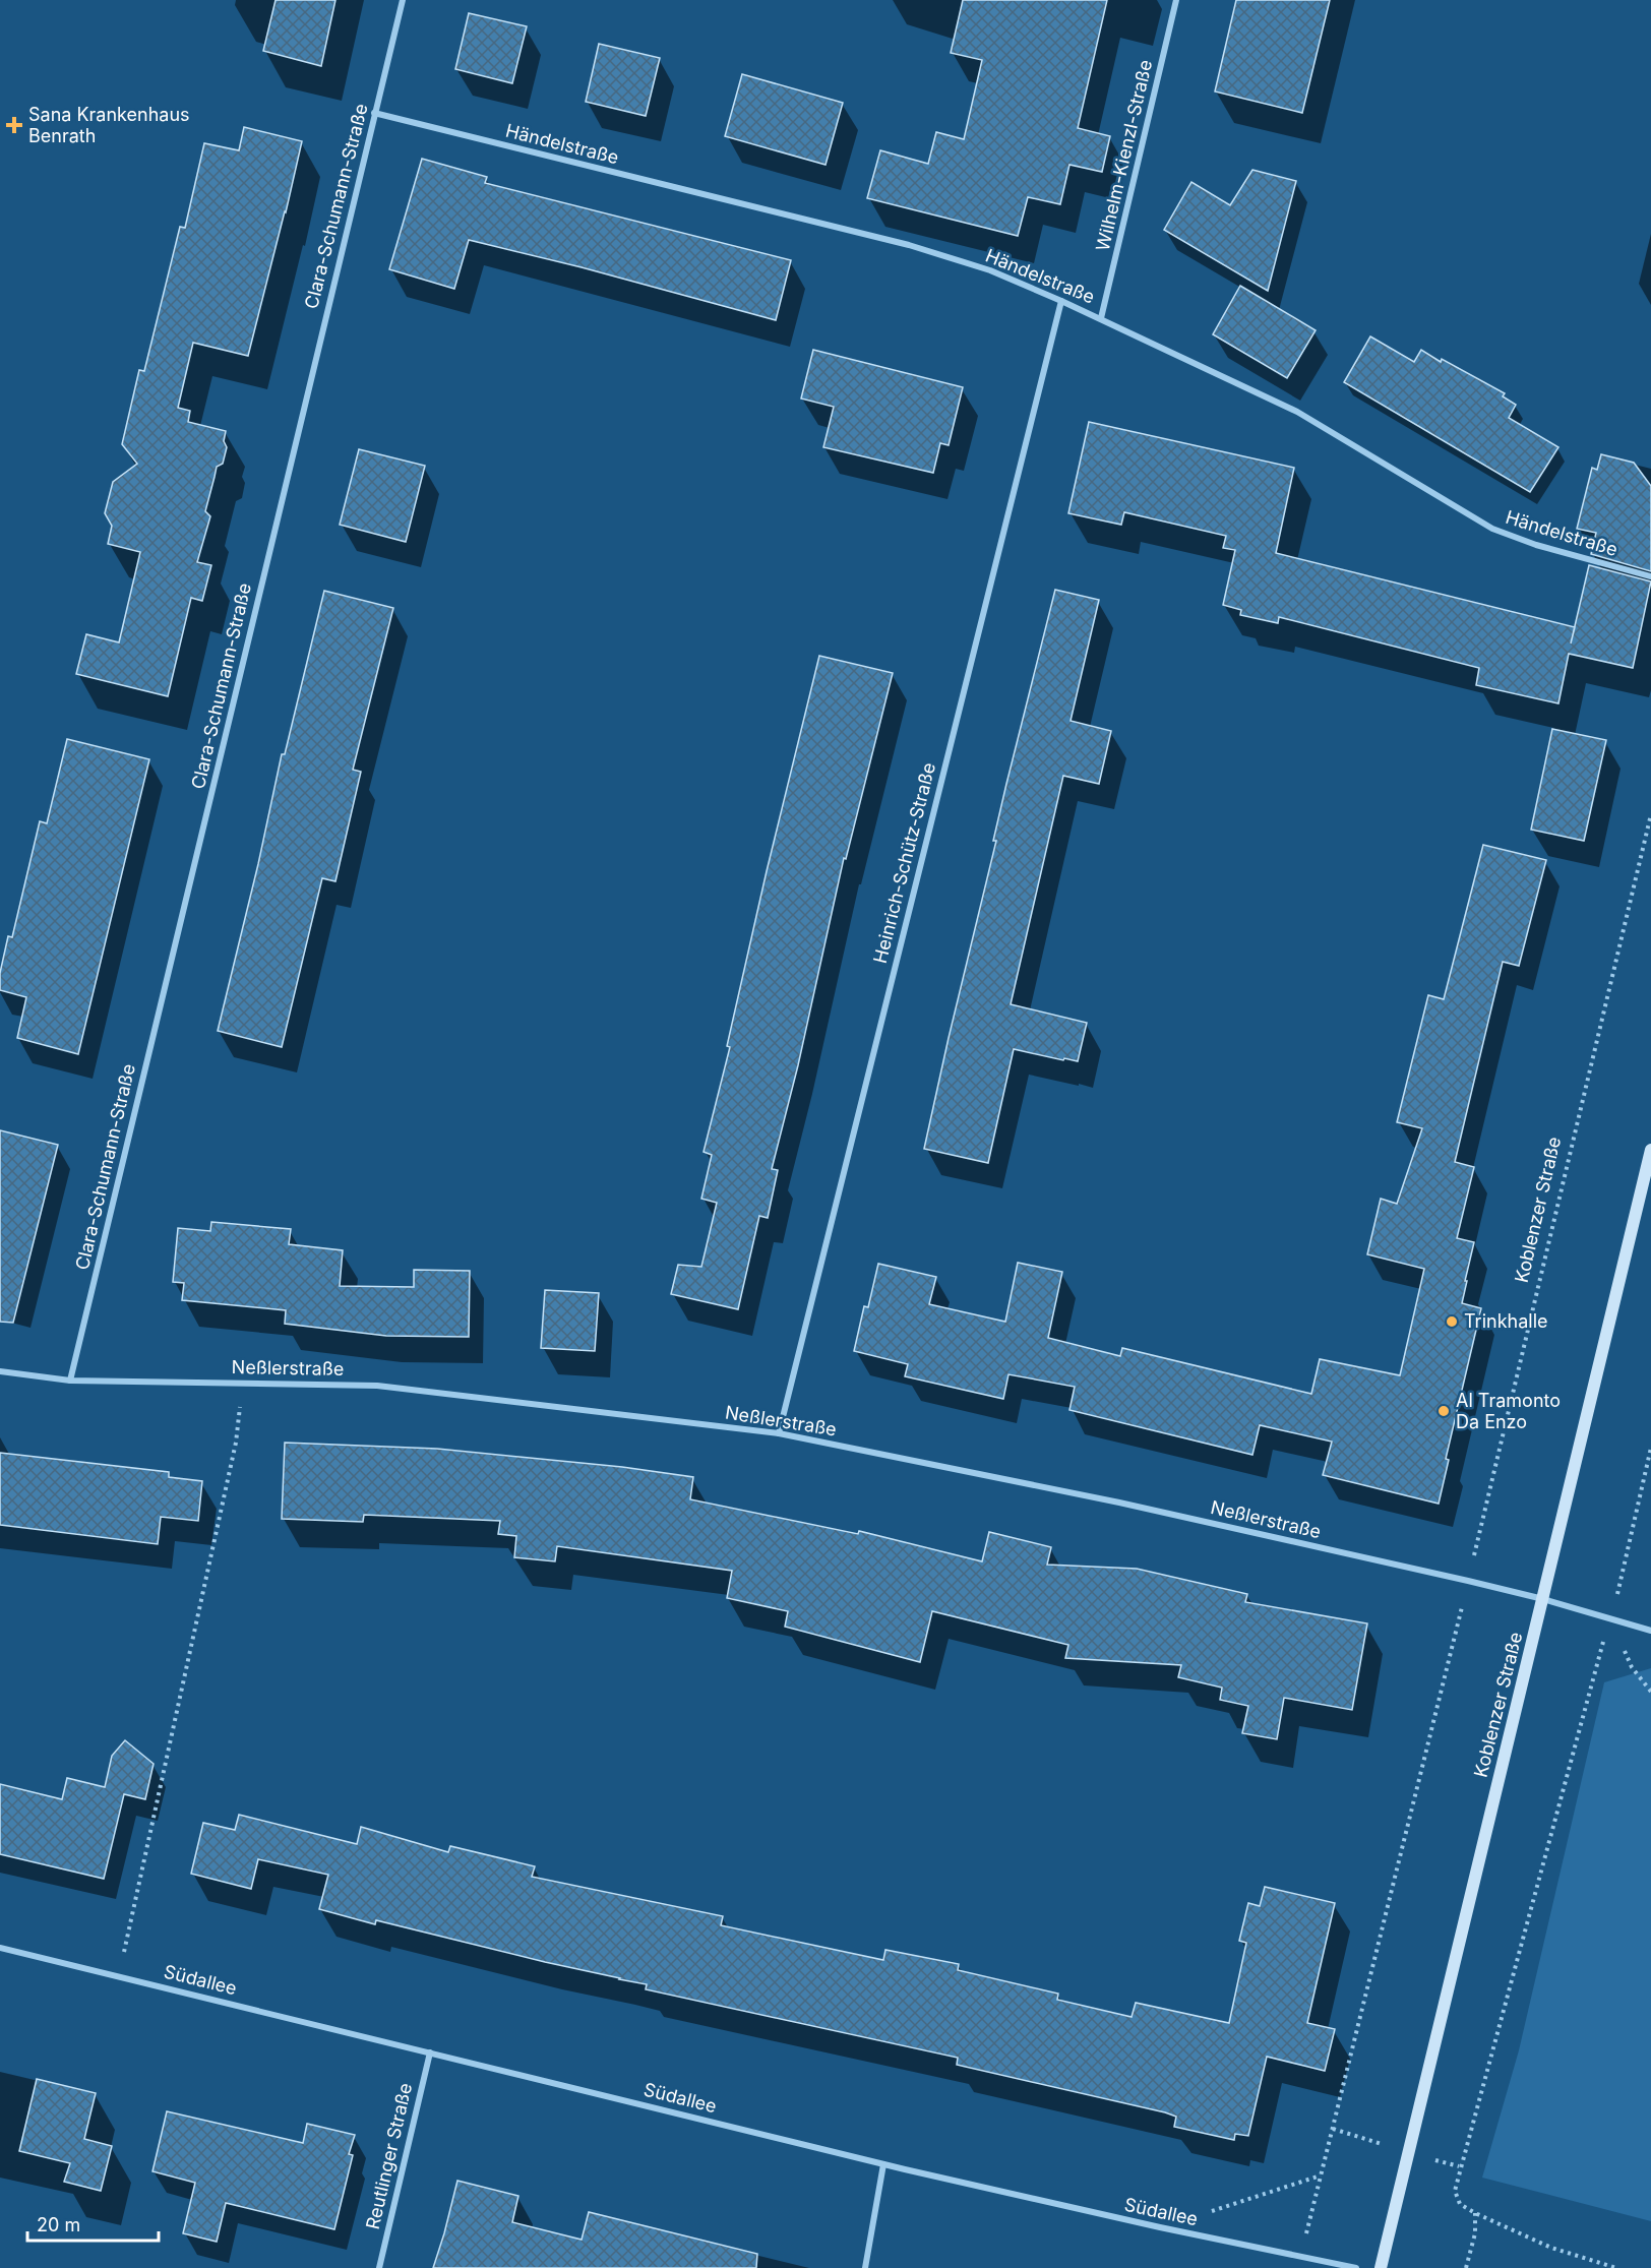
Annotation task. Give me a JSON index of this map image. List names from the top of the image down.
{
  "streets": {
    "main road": ["Koblenzer Straße"],
    "street": [
      "Händelstraße",
      "Wilhelm-Kienzl-Straße",
      "Clara-Schumann-Straße",
      "Heinrich-Schütz-Straße",
      "Neßlerstraße",
      "Südallee",
      "Reutlinger Straße"
    ]
  },
  "crossings": [
    ["Händelstraße", "Wilhelm-Kienzl-Straße"],
    ["Händelstraße", "Clara-Schumann-Straße"],
    ["Händelstraße", "Heinrich-Schütz-Straße"],
    ["Clara-Schumann-Straße", "Neßlerstraße"],
    ["Heinrich-Schütz-Straße", "Neßlerstraße"],
    ["Koblenzer Straße", "Neßlerstraße"],
    ["Südallee", "Reutlinger Straße"]
  ],
  "places": {
    "health": ["Sana Krankenhaus Benrath"],
    "other": ["Trinkhalle", "Al Tramonto Da Enzo"]
  },
  "scale_bar": "20 m"
}
